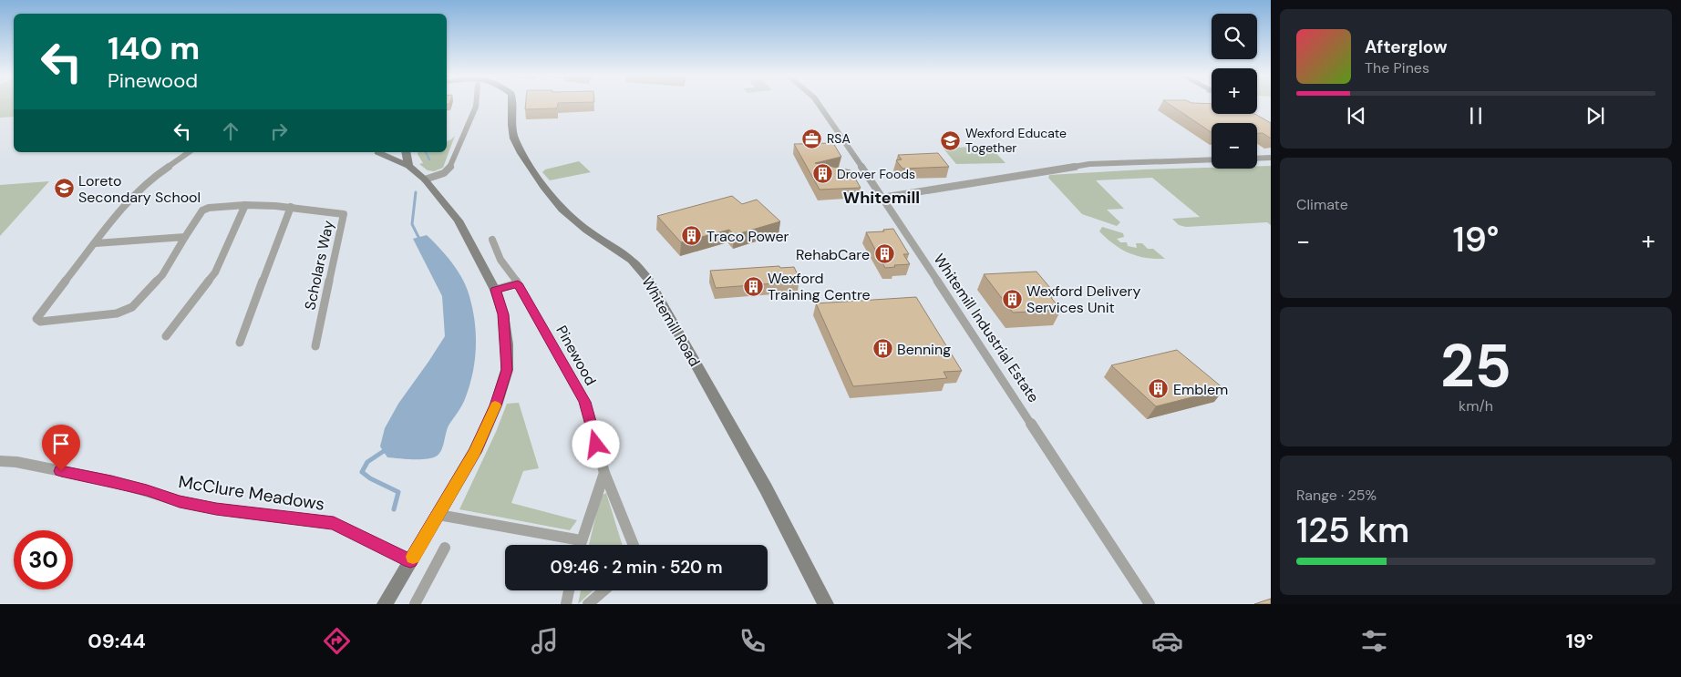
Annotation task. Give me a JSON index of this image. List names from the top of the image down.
{
  "streets": {
    "street": [
      "Scholars Way",
      "Whitemill Road",
      "Whitemill Industrial Estate",
      "Pinewood",
      "McClure Meadows"
    ]
  },
  "districts": ["Whitemill"],
  "places": {
    "office": ["RSA"],
    "school or university": ["Wexford Educate Together", "Loreto Secondary School"],
    "building": [
      "Drover Foods",
      "Traco Power",
      "RehabCare",
      "Wexford Training Centre",
      "Wexford Delivery Services Unit",
      "Benning",
      "Emblem"
    ]
  },
  "page": {
    "map_buttons": ["+", "−"],
    "turn": ["140 m", "Pinewood"],
    "song": ["Afterglow", "The Pines"],
    "tile": [
      "Climate",
      ["25", "km/h"],
      ["Range · 25%", "125 km"]
    ],
    "heat": ["−", "19°", "+"],
    "limit": "30",
    "trip": "09:46 · 2 min · 520 m",
    "tabs": ["09:44", "19°"]
  }
}
